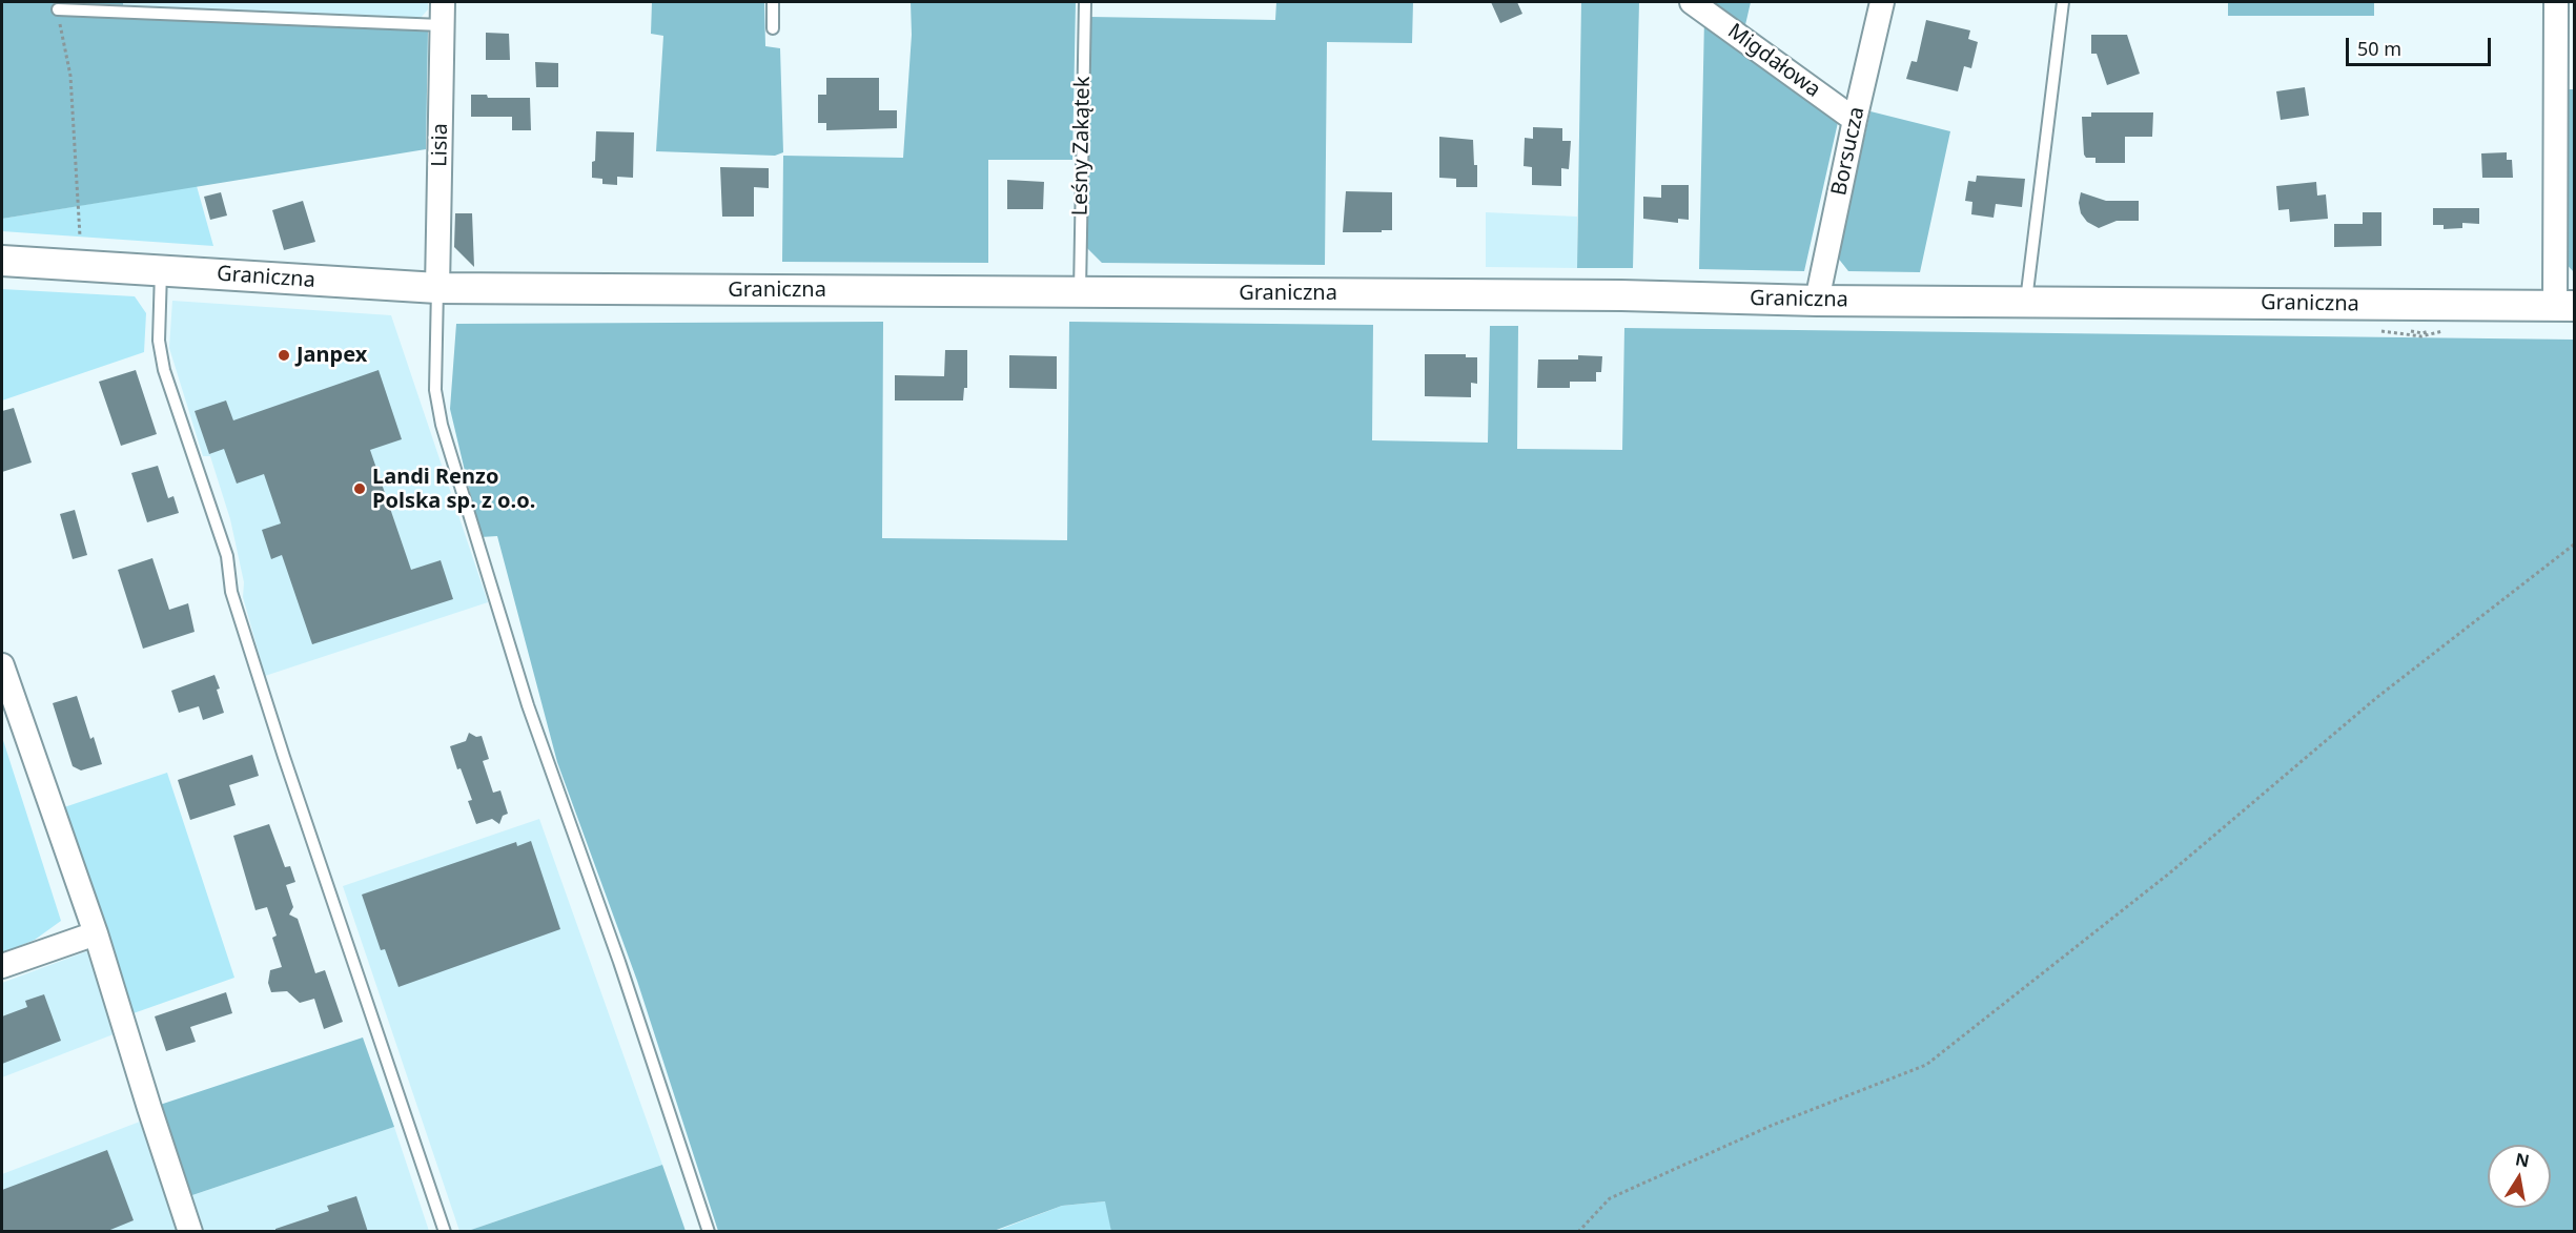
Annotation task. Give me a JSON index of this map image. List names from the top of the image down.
{
  "streets": {
    "street": [
      "Migdałowa",
      "Lisia",
      "Borsucza",
      "Graniczna"
    ],
    "lane": ["Leśny Zakątek"]
  },
  "crossings": [
    ["Migdałowa", "Borsucza"],
    ["Lisia", "Graniczna"],
    ["Leśny Zakątek", "Graniczna"],
    ["Borsucza", "Graniczna"]
  ],
  "places": ["Janpex", "Landi Renzo Polska sp. z o.o."],
  "scale_bar": "50 m",
  "north": "top"
}
